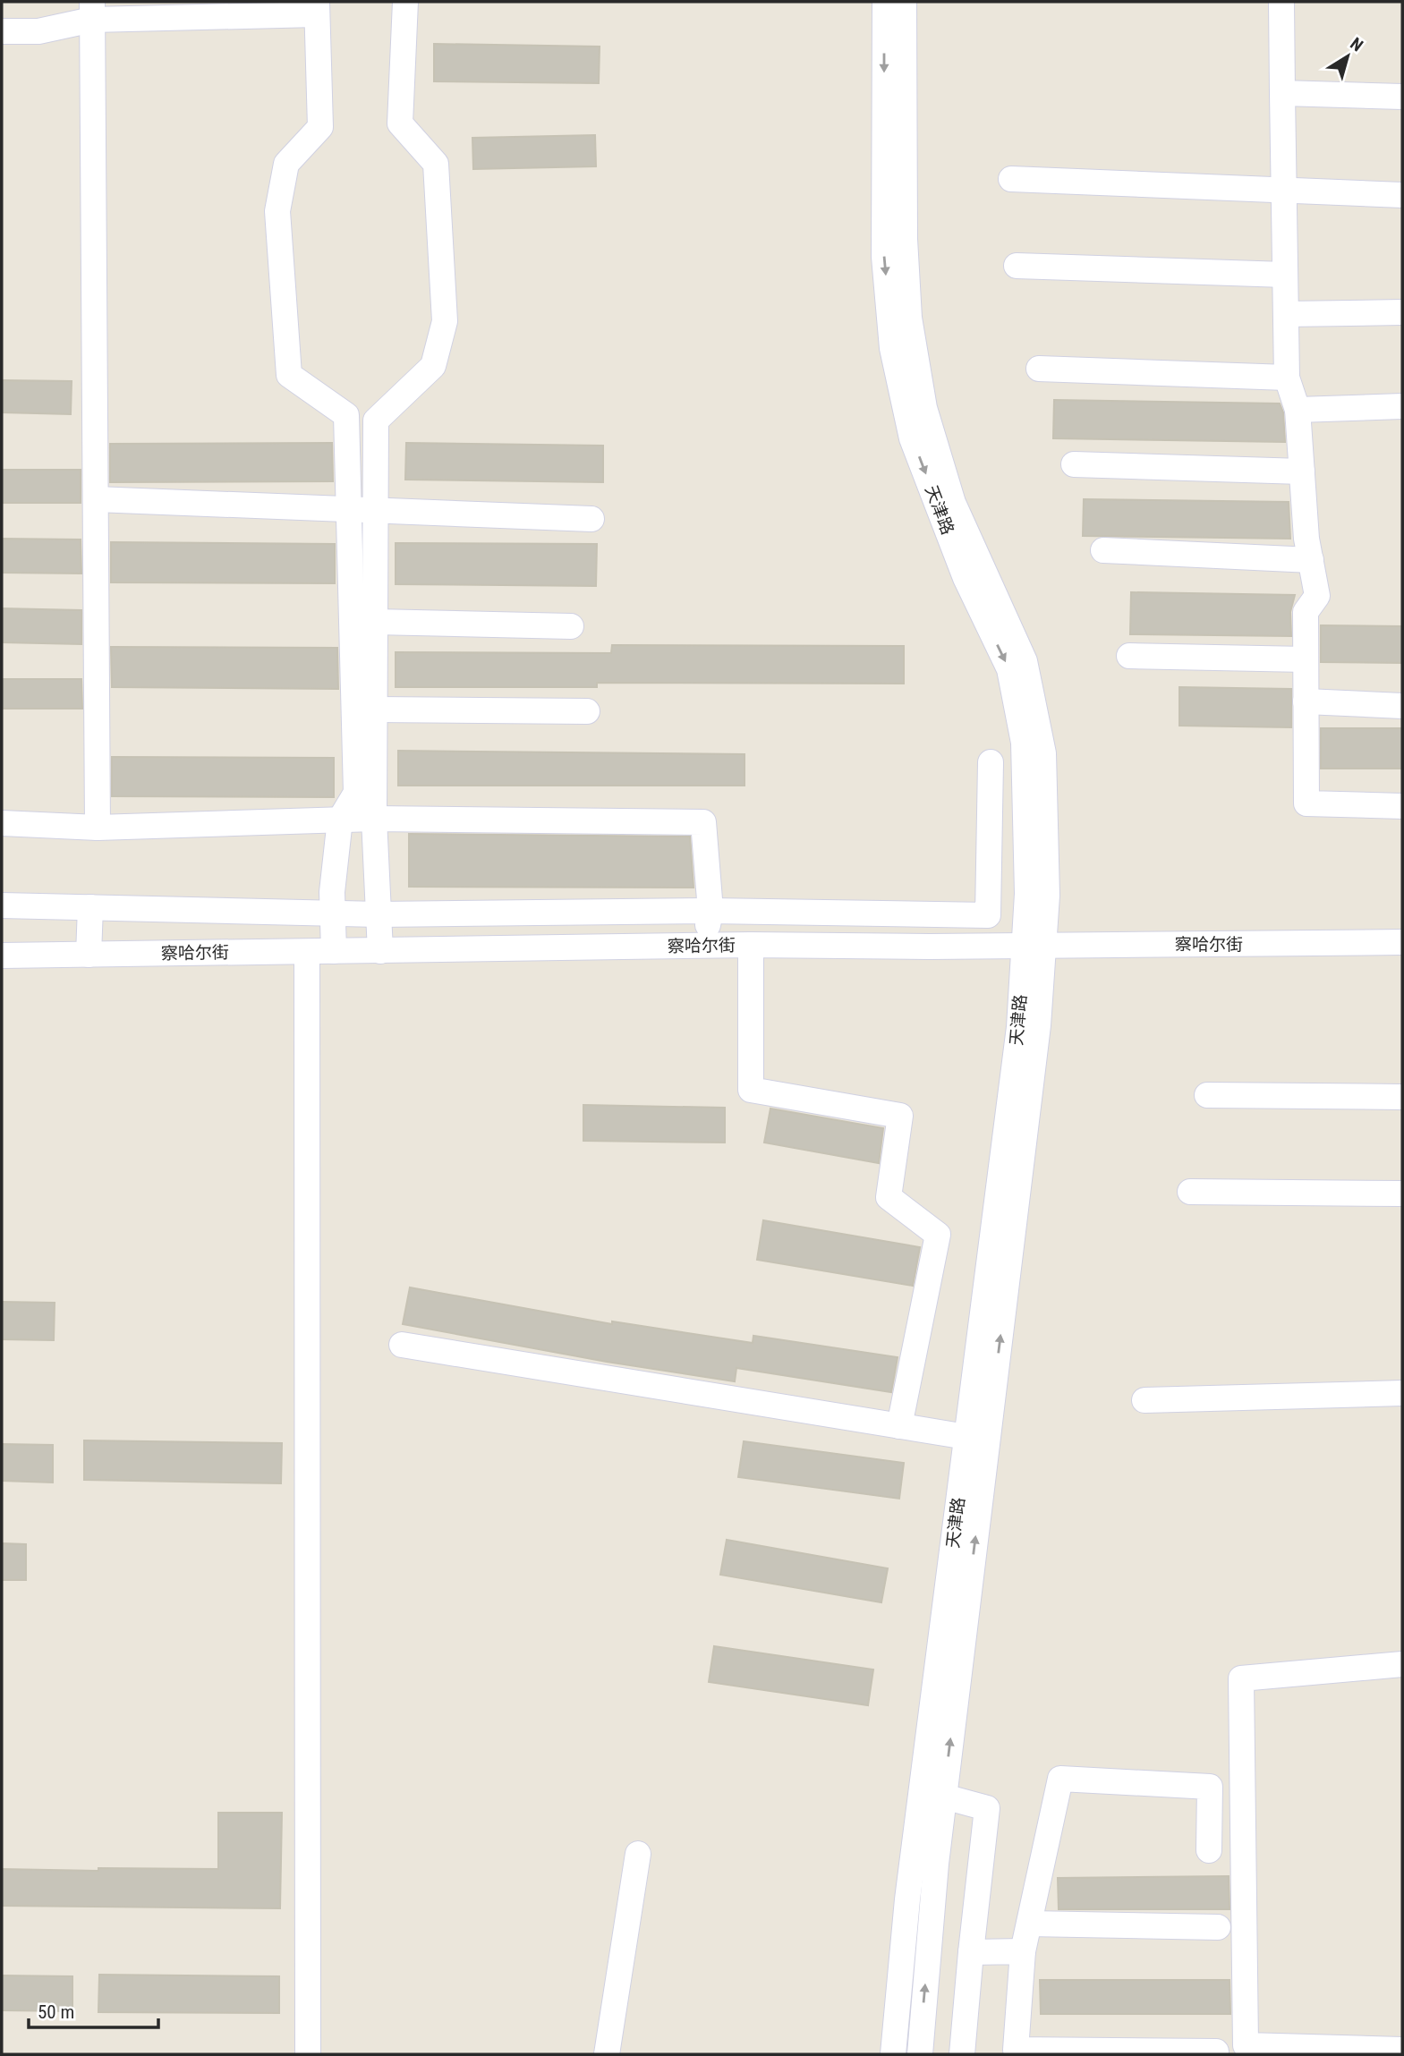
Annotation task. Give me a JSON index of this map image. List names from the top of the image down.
{
  "streets": {
    "street": ["天津路", "察哈尔街"]
  },
  "crossings": [
    ["天津路", "察哈尔街"]
  ],
  "scale_bar": "50 m",
  "north": "top right"
}
